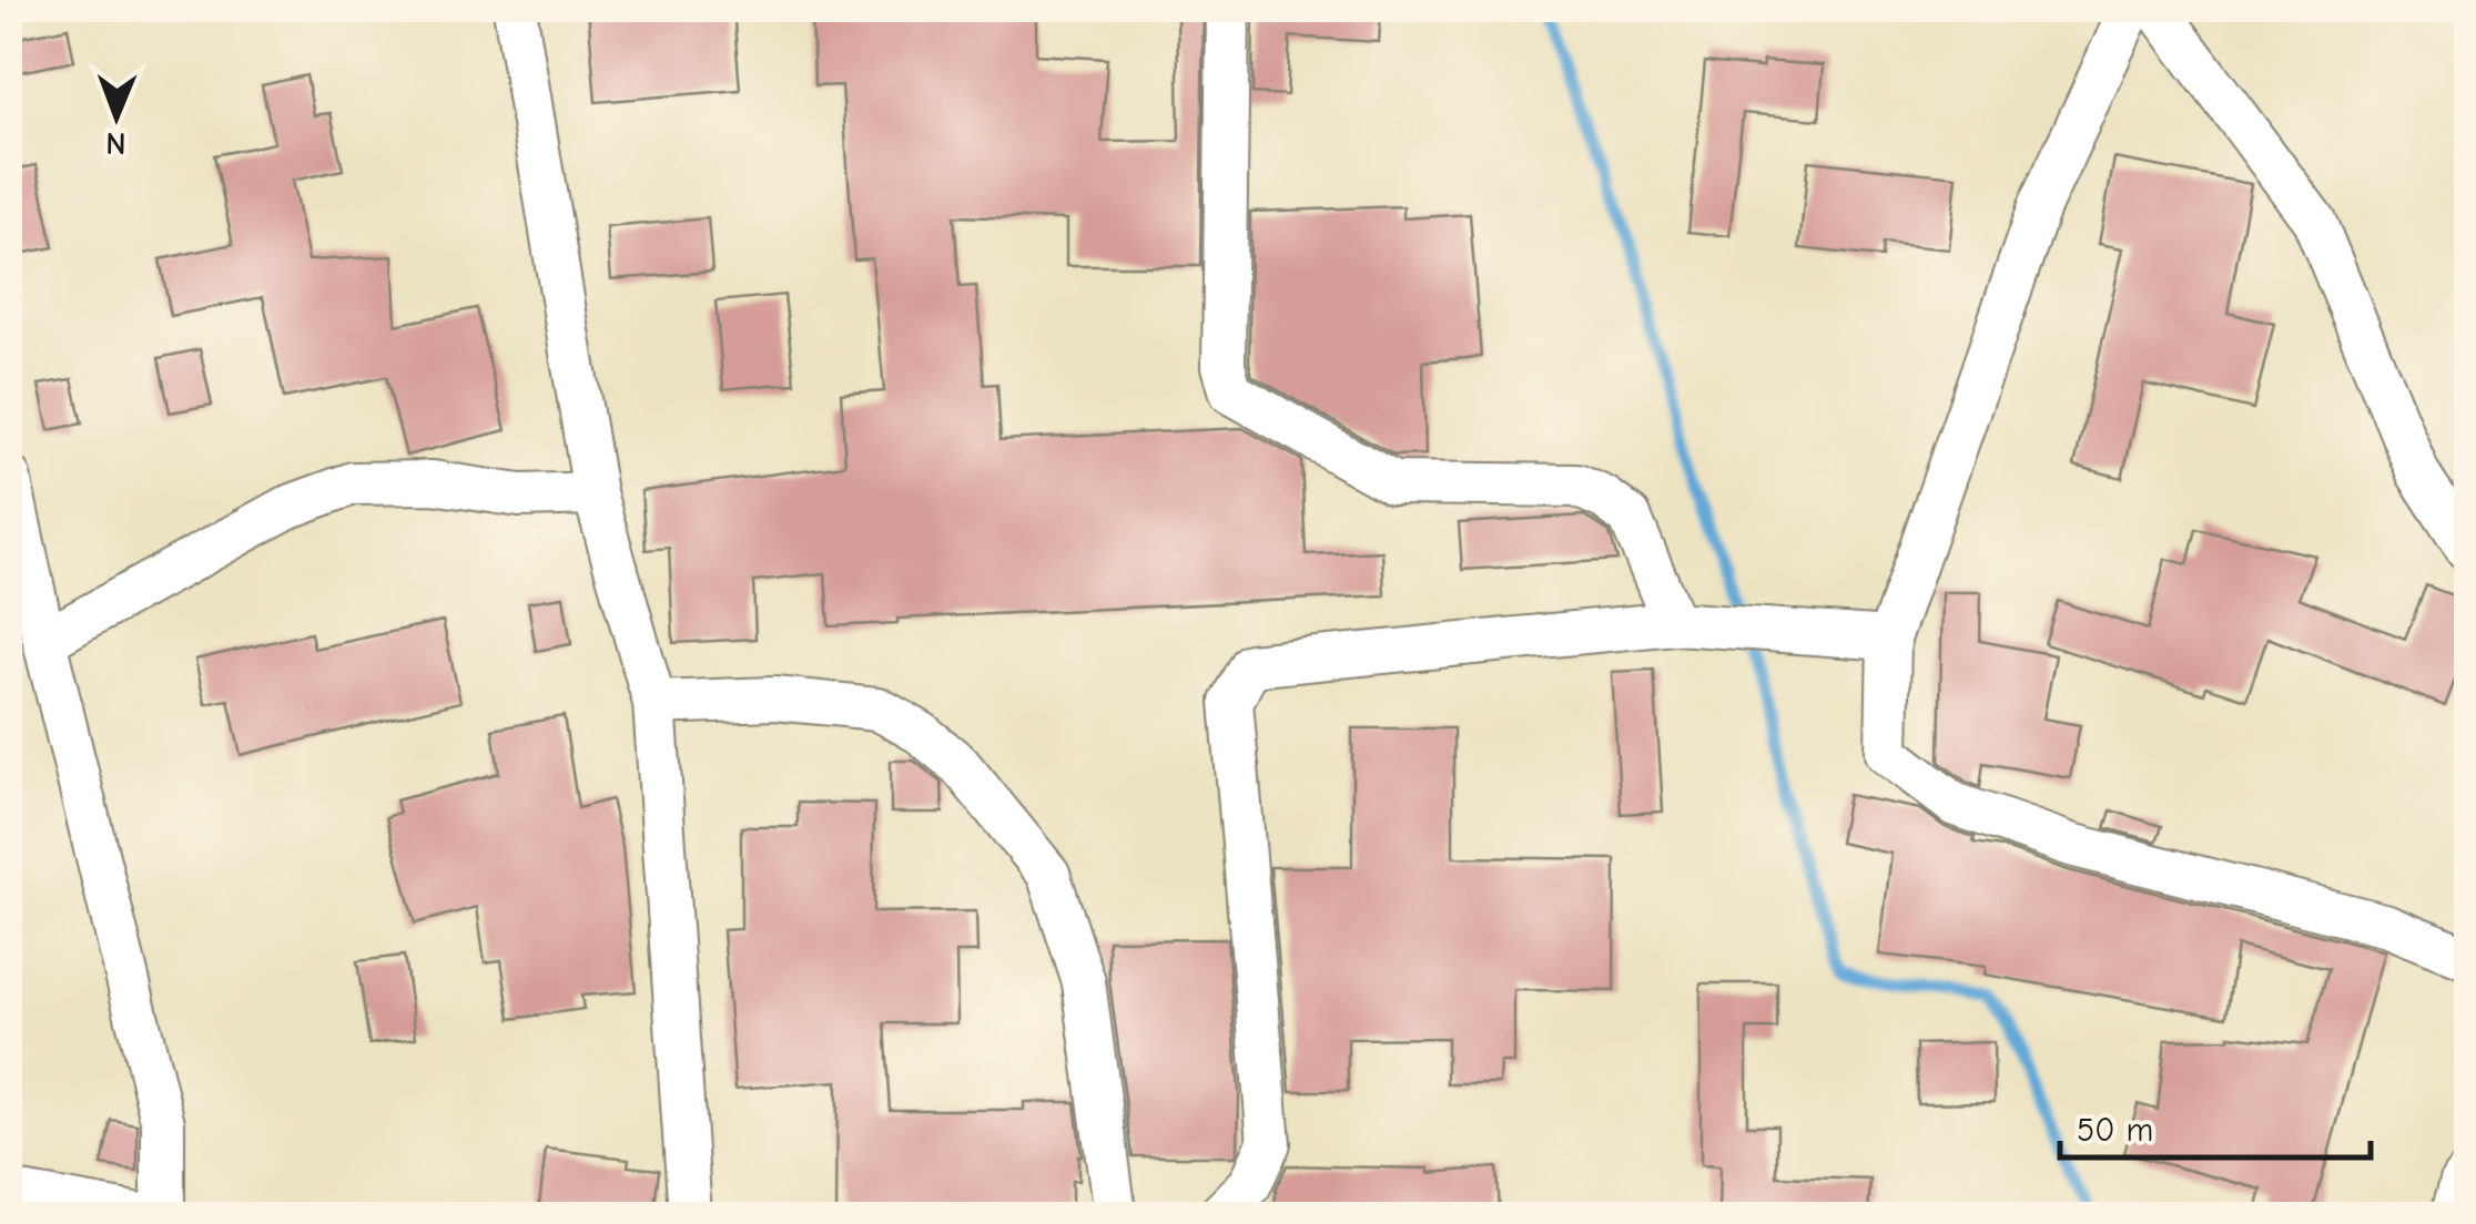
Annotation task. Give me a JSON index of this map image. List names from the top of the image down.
{
  "scale_bar": "50 m",
  "north": "bottom"
}
